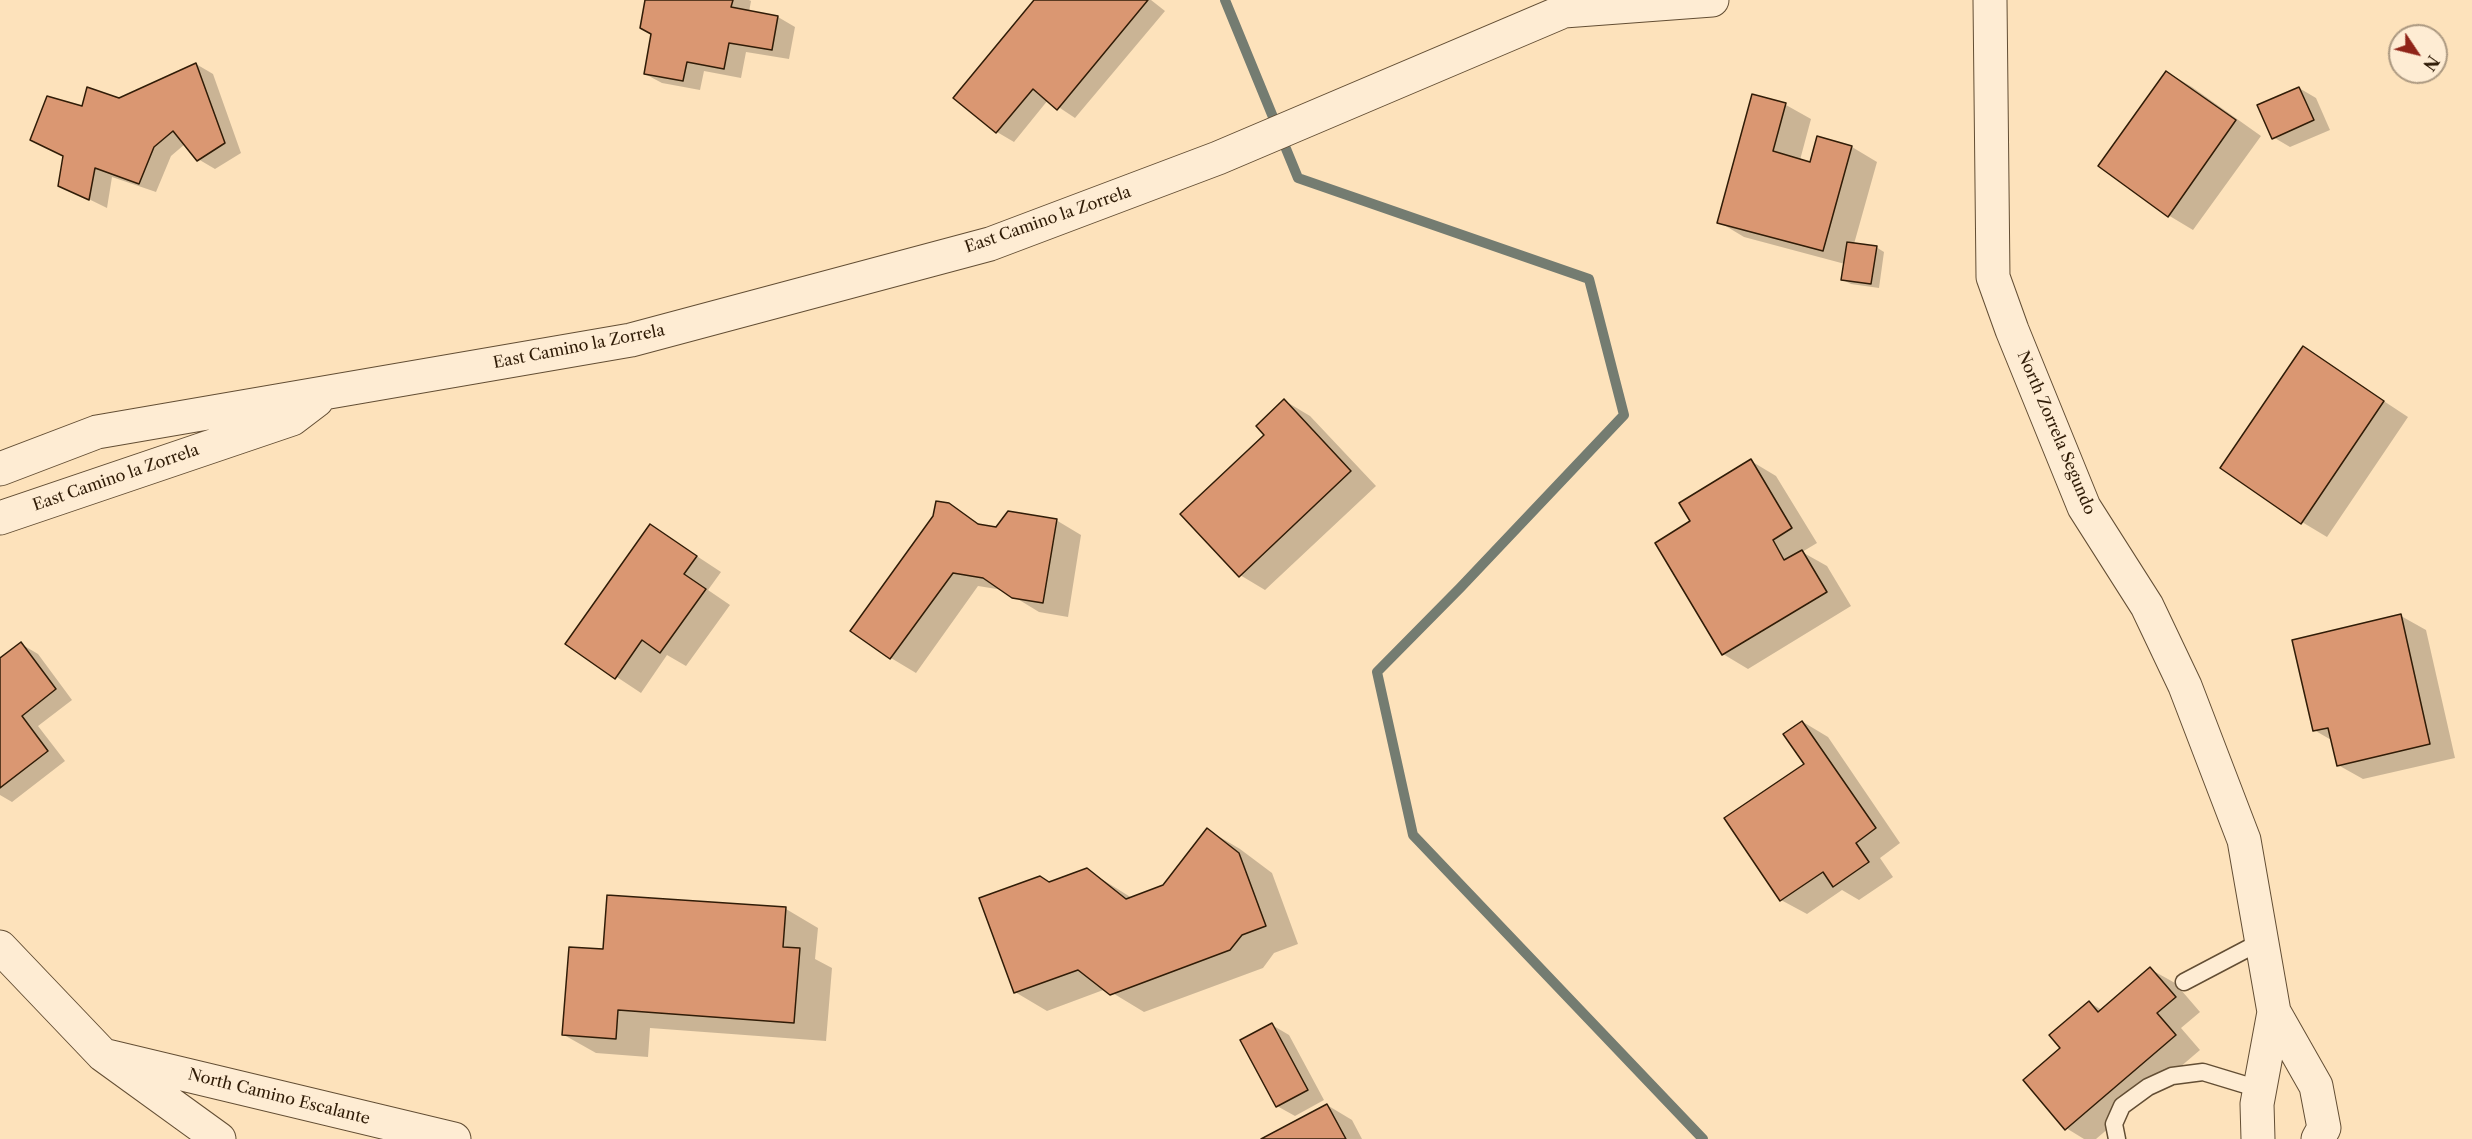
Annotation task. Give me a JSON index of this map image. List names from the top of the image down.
{
  "streets": {
    "street": ["East Camino la Zorrela", "North Zorrela Segundo", "North Camino Escalante"]
  },
  "north": "bottom right"
}
